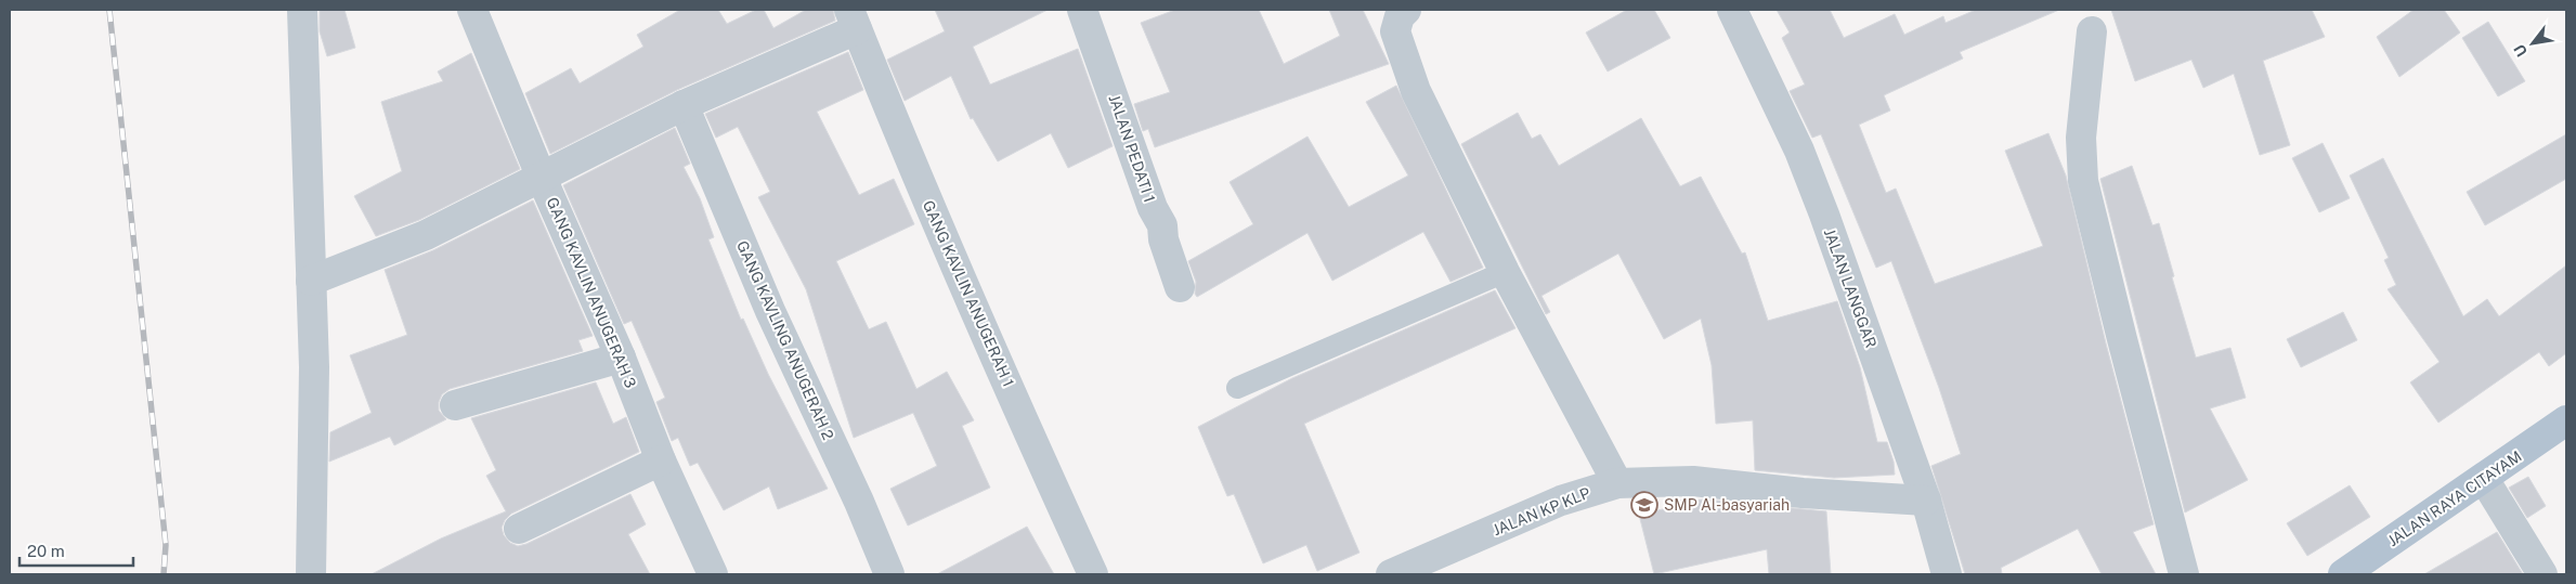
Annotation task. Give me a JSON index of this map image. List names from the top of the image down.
{
  "streets": {
    "main road": ["JALAN RAYA CITAYAM"],
    "street": [
      "JALAN PEDATI 1",
      "JALAN LANGGAR",
      "GANG KAVLIN ANUGERAH 3",
      "GANG KAVLIN ANUGERAH 1",
      "GANG KAVLING ANUGERAH 2",
      "JALAN KP KLP"
    ]
  },
  "crossings": [
    ["JALAN LANGGAR", "JALAN KP KLP"]
  ],
  "places": {
    "school or university": ["SMP Al-basyariah"]
  },
  "scale_bar": "20 m",
  "north": "bottom left"
}
